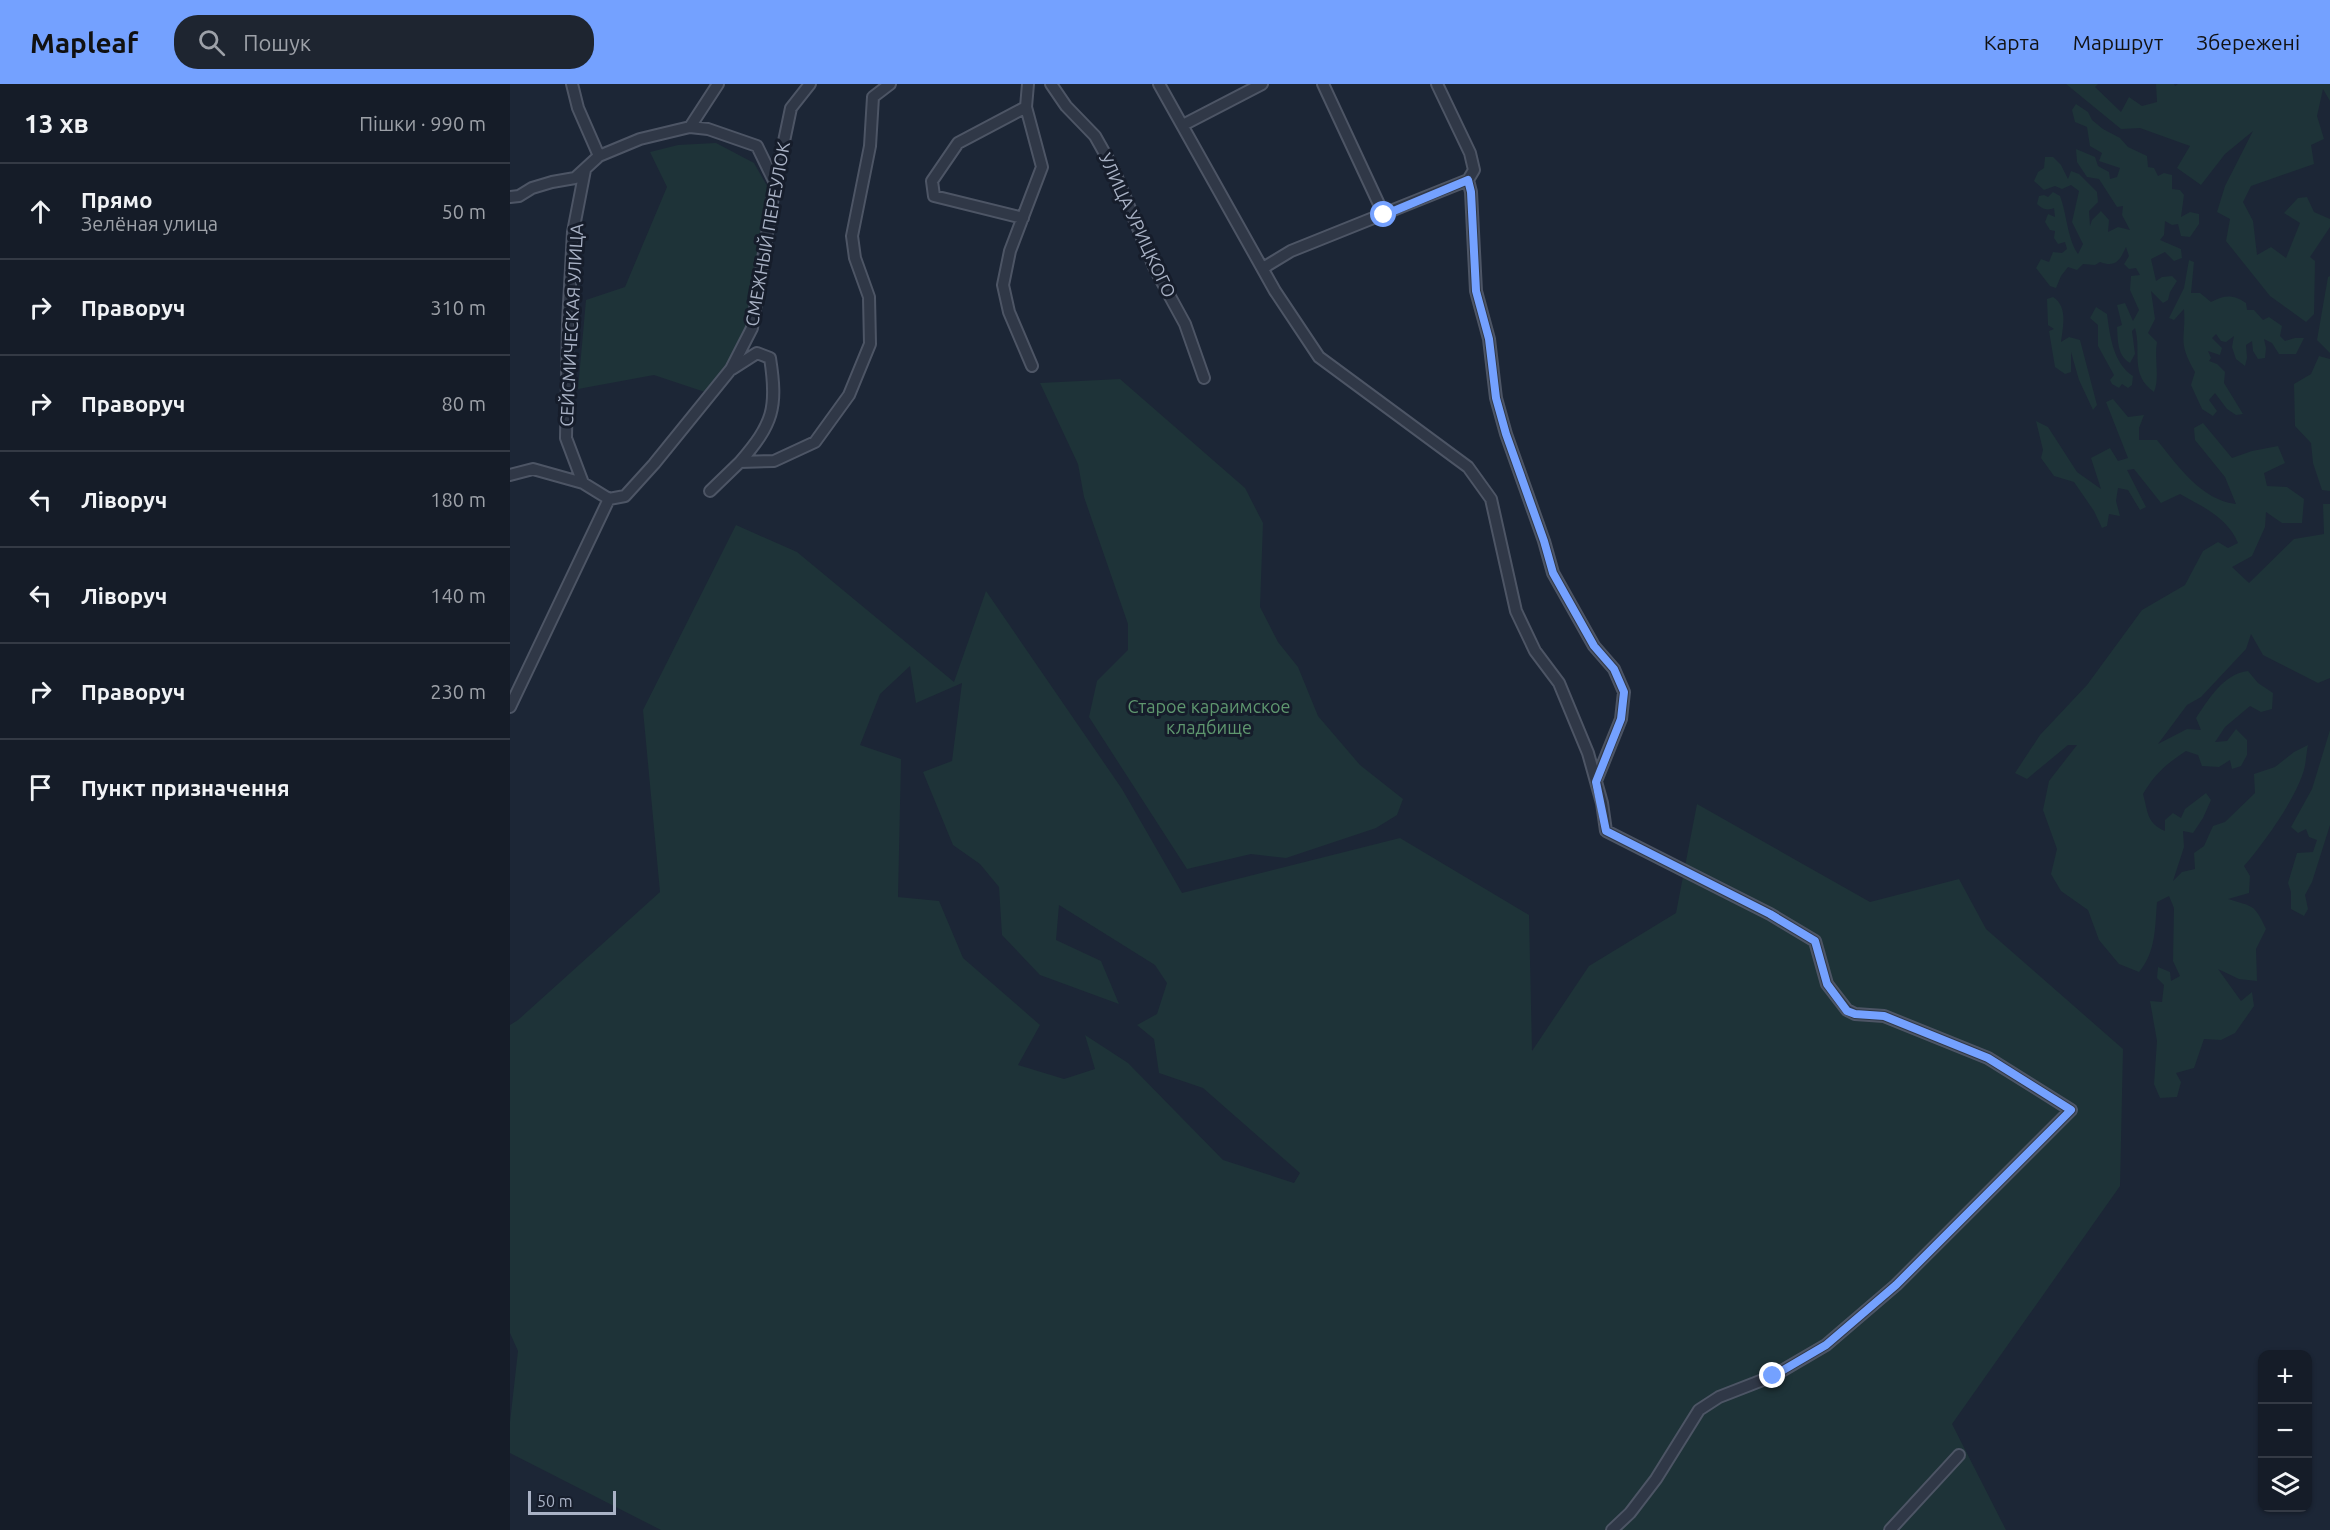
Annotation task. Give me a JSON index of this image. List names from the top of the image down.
{
  "streets": {
    "street": ["УЛИЦА УРИЦКОГО", "СМЕЖНЫЙ ПЕРЕУЛОК", "СЕЙСМИЧЕСКАЯ УЛИЦА"]
  },
  "parks": ["Старое караимское кладбище"],
  "scale_bar": "50 m",
  "page": {
    "header": "Mapleaf",
    "search": "Пошук",
    "nav": ["Карта", "Маршрут", "Збережені"],
    "heading": ["13 хв", "Пішки · 990 m"],
    "list": [
      ["Прямо", "Зелёная улица", "50 m"],
      ["Праворуч", "310 m"],
      ["Праворуч", "80 m"],
      ["Ліворуч", "180 m"],
      ["Ліворуч", "140 m"],
      ["Праворуч", "230 m"],
      "Пункт призначення"
    ],
    "map_buttons": ["+", "−"],
    "scale": "50 m"
  }
}
